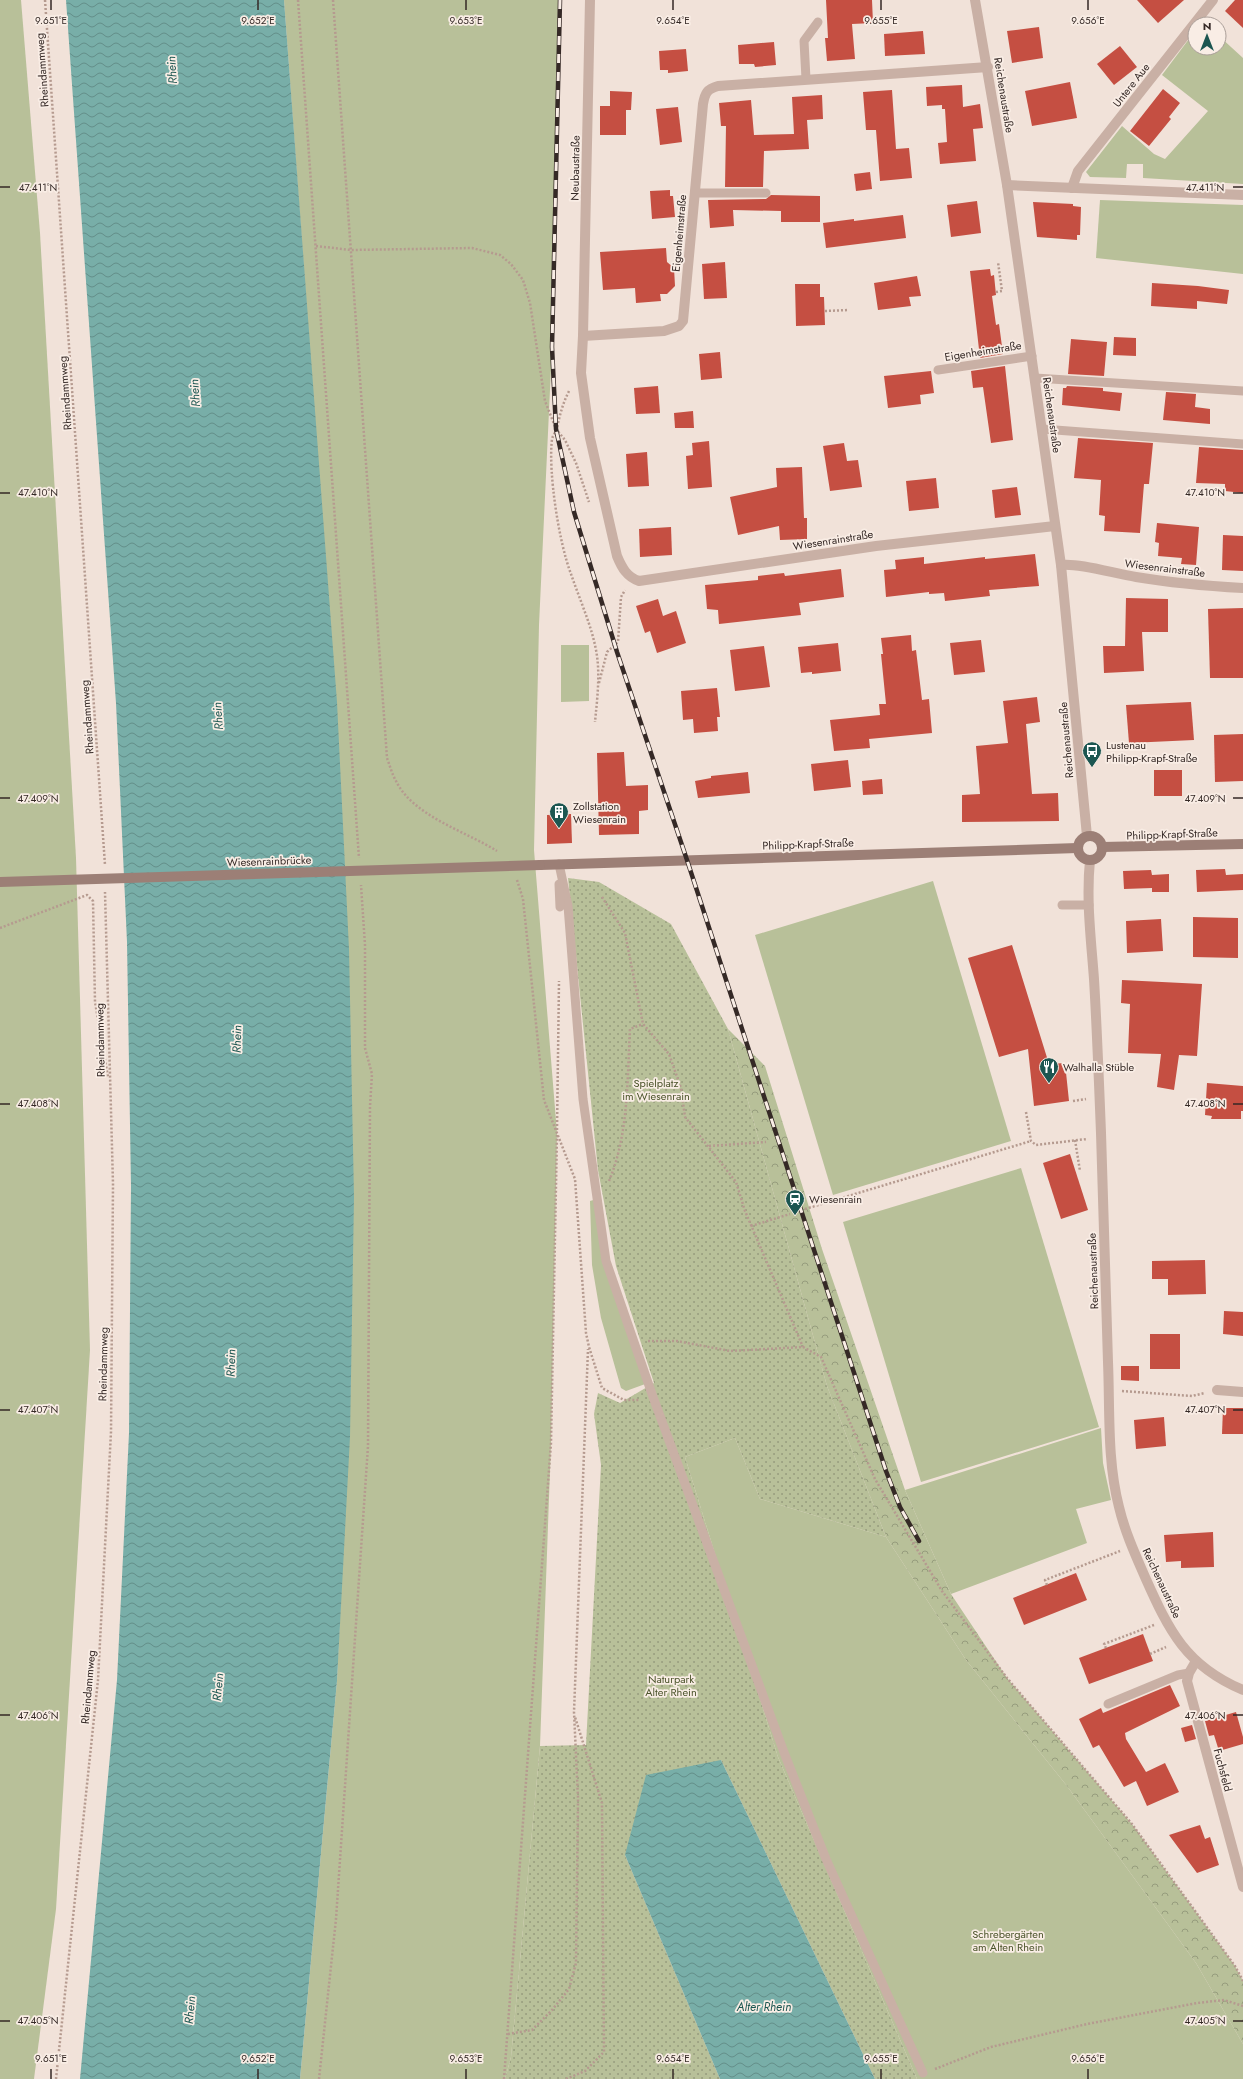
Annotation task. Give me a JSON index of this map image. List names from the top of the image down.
{
  "streets": {
    "street": [
      "Untere Aue",
      "Reichenaustraße",
      "Neubaustraße",
      "Eigenheimstraße",
      "Wiesenrainstraße",
      "Philipp-Krapf-Straße",
      "Wiesenrainbrücke",
      "Fuchsfeld"
    ],
    "path": ["Rheindammweg"]
  },
  "crossings": [
    ["Reichenaustraße", "Eigenheimstraße"],
    ["Reichenaustraße", "Wiesenrainstraße"],
    ["Reichenaustraße", "Philipp-Krapf-Straße"],
    ["Neubaustraße", "Eigenheimstraße"],
    ["Philipp-Krapf-Straße", "Wiesenrainbrücke"]
  ],
  "water": ["Rhein", "Alter Rhein"],
  "parks": ["Spielplatz im Wiesenrain", "Naturpark Alter Rhein", "Schrebergärten am Alten Rhein"],
  "places": {
    "bus stop": ["Lustenau Philipp-Krapf-Straße"],
    "building": ["Zollstation Wiesenrain"],
    "restaurant": ["Walhalla Stüble"],
    "station": ["Wiesenrain"]
  },
  "north": "top",
  "coordinates": [
    "9.651°E",
    "9.652°E",
    "9.653°E",
    "9.654°E",
    "9.655°E",
    "9.656°E",
    "47.411°N",
    "47.410°N",
    "47.409°N",
    "47.408°N",
    "47.407°N",
    "47.406°N",
    "47.405°N"
  ]
}
